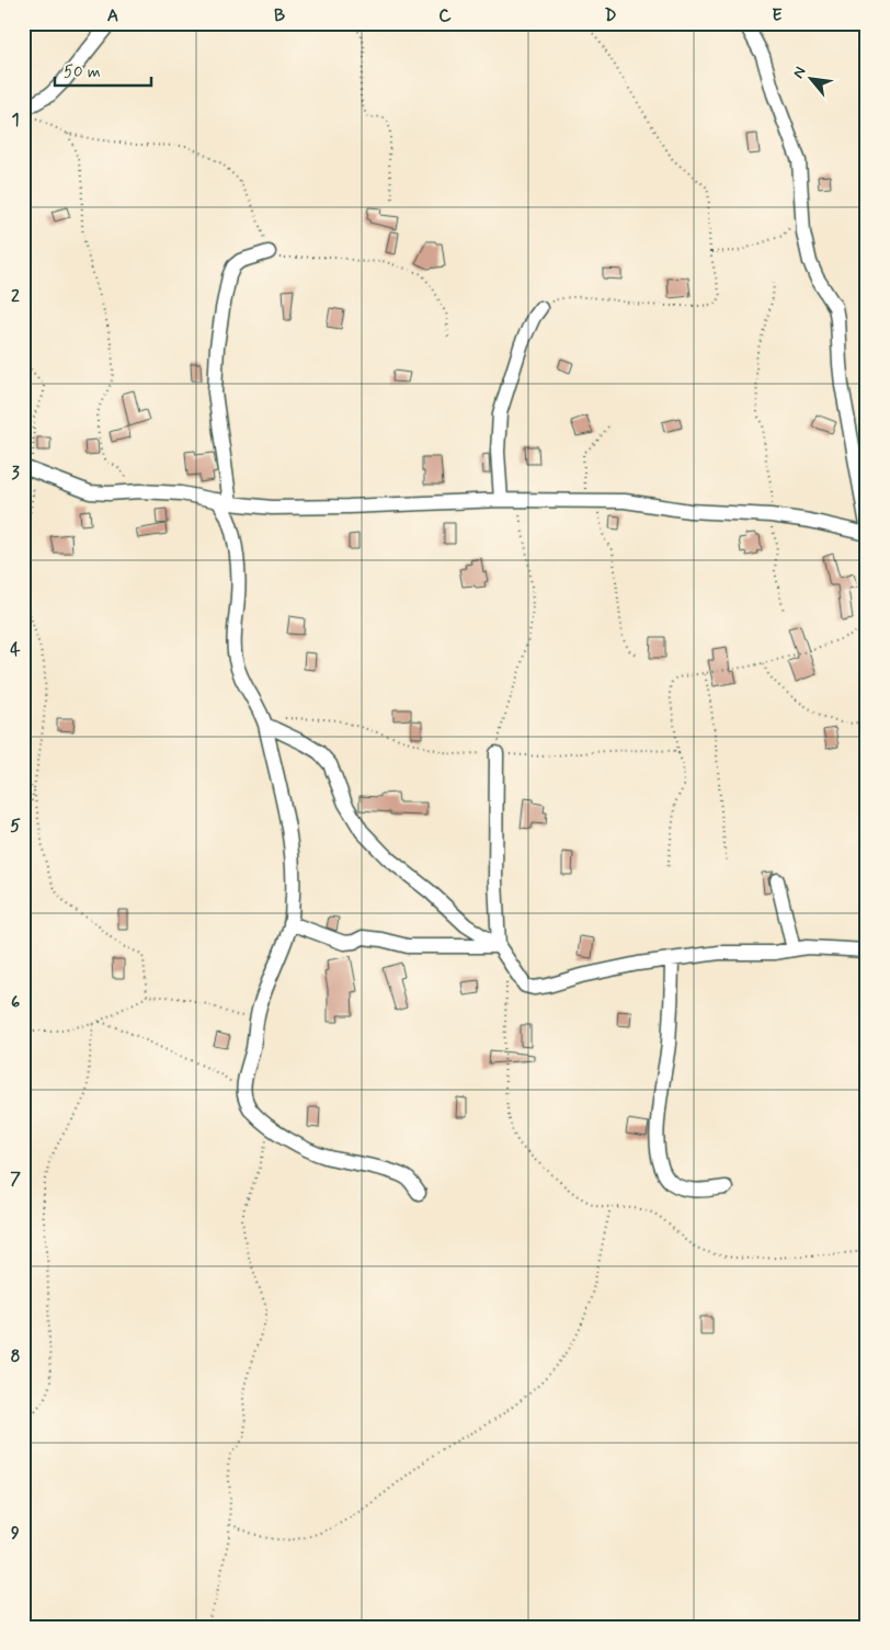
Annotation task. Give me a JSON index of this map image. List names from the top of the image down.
{
  "scale_bar": "50 m",
  "north": "top left",
  "grid": {
    "columns": [
      "A",
      "B",
      "C",
      "D",
      "E"
    ],
    "rows": [
      "1",
      "2",
      "3",
      "4",
      "5",
      "6",
      "7",
      "8",
      "9"
    ]
  }
}
